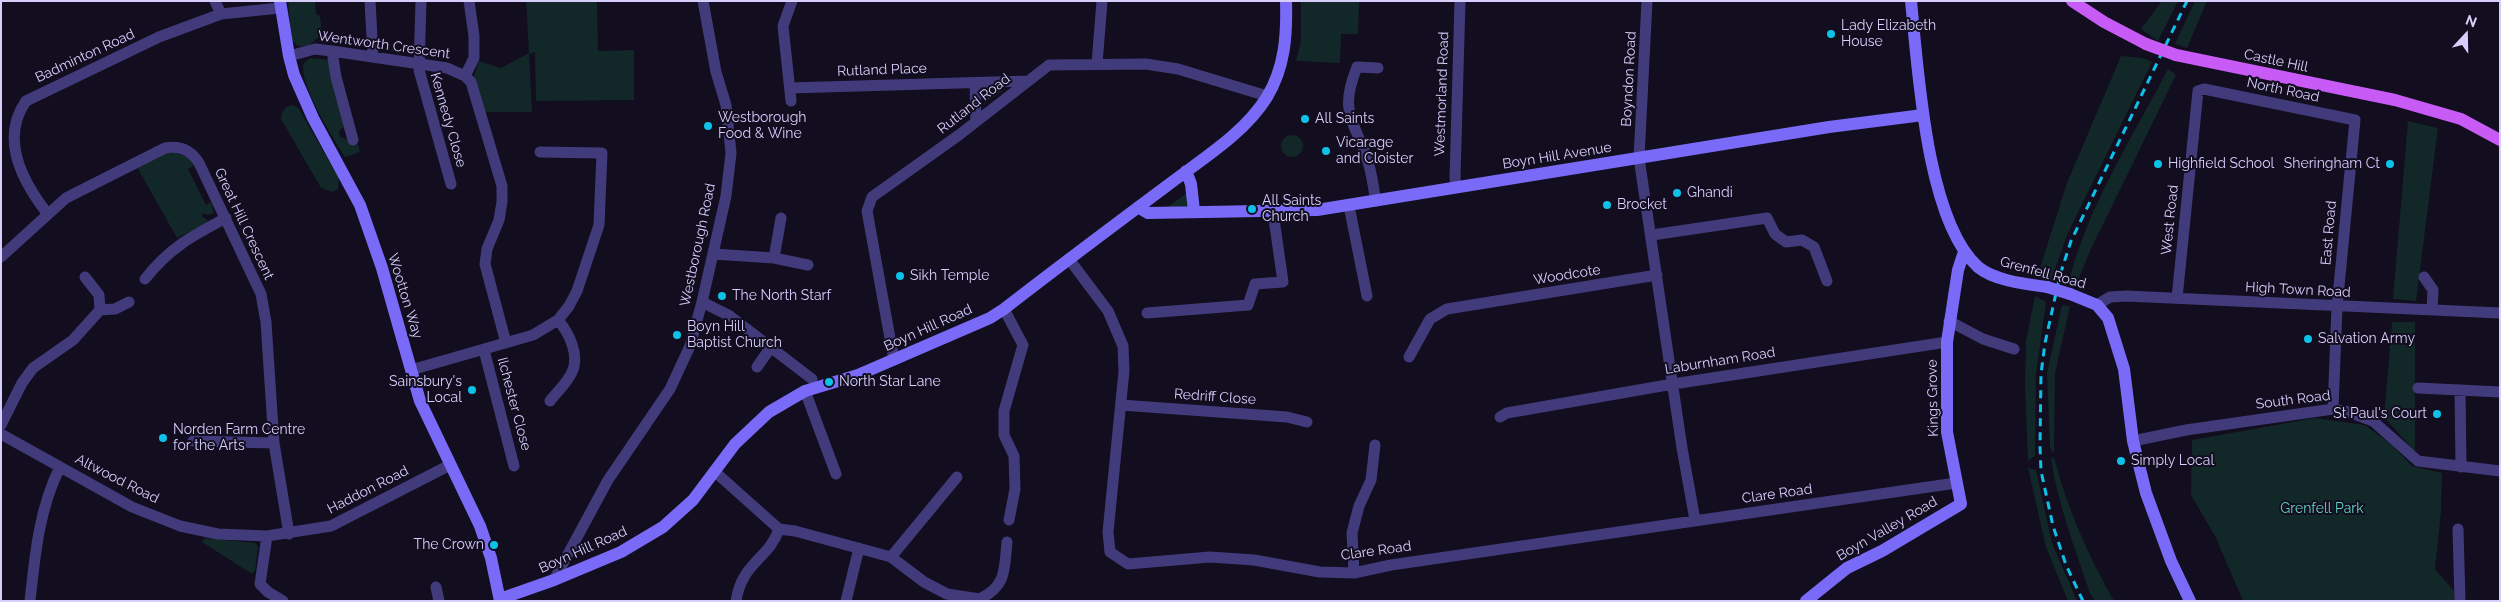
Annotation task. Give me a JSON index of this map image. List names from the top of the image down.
{
  "streets": {
    "main road": ["Castle Hill"],
    "street": [
      "Wentworth Crescent",
      "Badminton Road",
      "Rutland Place",
      "Boyndon Road",
      "North Road",
      "Westmorland Road",
      "Rutland Road",
      "Kennedy Close",
      "Boyn Hill Avenue",
      "West Road",
      "Great Hill Crescent",
      "East Road",
      "Westborough Road",
      "Grenfell Road",
      "Woodcote",
      "High Town Road",
      "Wootton Way",
      "Boyn Hill Road",
      "Laburnham Road",
      "Redriff Close",
      "Kings Grove",
      "South Road",
      "Ilchester Close",
      "Altwood Road",
      "Haddon Road",
      "Clare Road",
      "Boyn Valley Road"
    ]
  },
  "crossings": [
    ["Wentworth Crescent", "Kennedy Close"],
    ["Wentworth Crescent", "Wootton Way"],
    ["Badminton Road", "Great Hill Crescent"],
    ["Badminton Road", "Wootton Way"],
    ["Rutland Place", "Rutland Road"],
    ["Boyndon Road", "Boyn Hill Avenue"],
    ["Boyndon Road", "Woodcote"],
    ["Boyndon Road", "Laburnham Road"],
    ["Boyndon Road", "Clare Road"],
    ["North Road", "West Road"],
    ["North Road", "East Road"],
    ["Westmorland Road", "Boyn Hill Avenue"],
    ["Rutland Road", "Boyn Hill Road"],
    ["Boyn Hill Avenue", "Grenfell Road"],
    ["Boyn Hill Avenue", "Boyn Hill Road"],
    ["West Road", "High Town Road"],
    ["Great Hill Crescent", "Haddon Road"],
    ["East Road", "High Town Road"],
    ["East Road", "South Road"],
    ["Westborough Road", "Boyn Hill Road"],
    ["Grenfell Road", "High Town Road"],
    ["Grenfell Road", "Kings Grove"],
    ["Grenfell Road", "South Road"],
    ["Wootton Way", "Boyn Hill Road"],
    ["Wootton Way", "Haddon Road"],
    ["Boyn Hill Road", "Clare Road"],
    ["Laburnham Road", "Kings Grove"],
    ["Redriff Close", "Clare Road"],
    ["Kings Grove", "Clare Road"],
    ["Kings Grove", "Boyn Valley Road"],
    ["Altwood Road", "Haddon Road"]
  ],
  "parks": ["Grenfell Park"],
  "places": [
    "Lady Elizabeth House",
    "All Saints",
    "Westborough Food & Wine",
    "Vicarage and Cloister",
    "Highfield School",
    "Sheringham Ct",
    "Ghandi",
    "Brocket",
    "All Saints Church",
    "Sikh Temple",
    "The North Starf",
    "Boyn Hill Baptist Church",
    "Salvation Army",
    "North Star Lane",
    "Sainsbury's Local",
    "St Paul's Court",
    "Norden Farm Centre for the Arts",
    "Simply Local",
    "The Crown"
  ],
  "north": "top"
}
